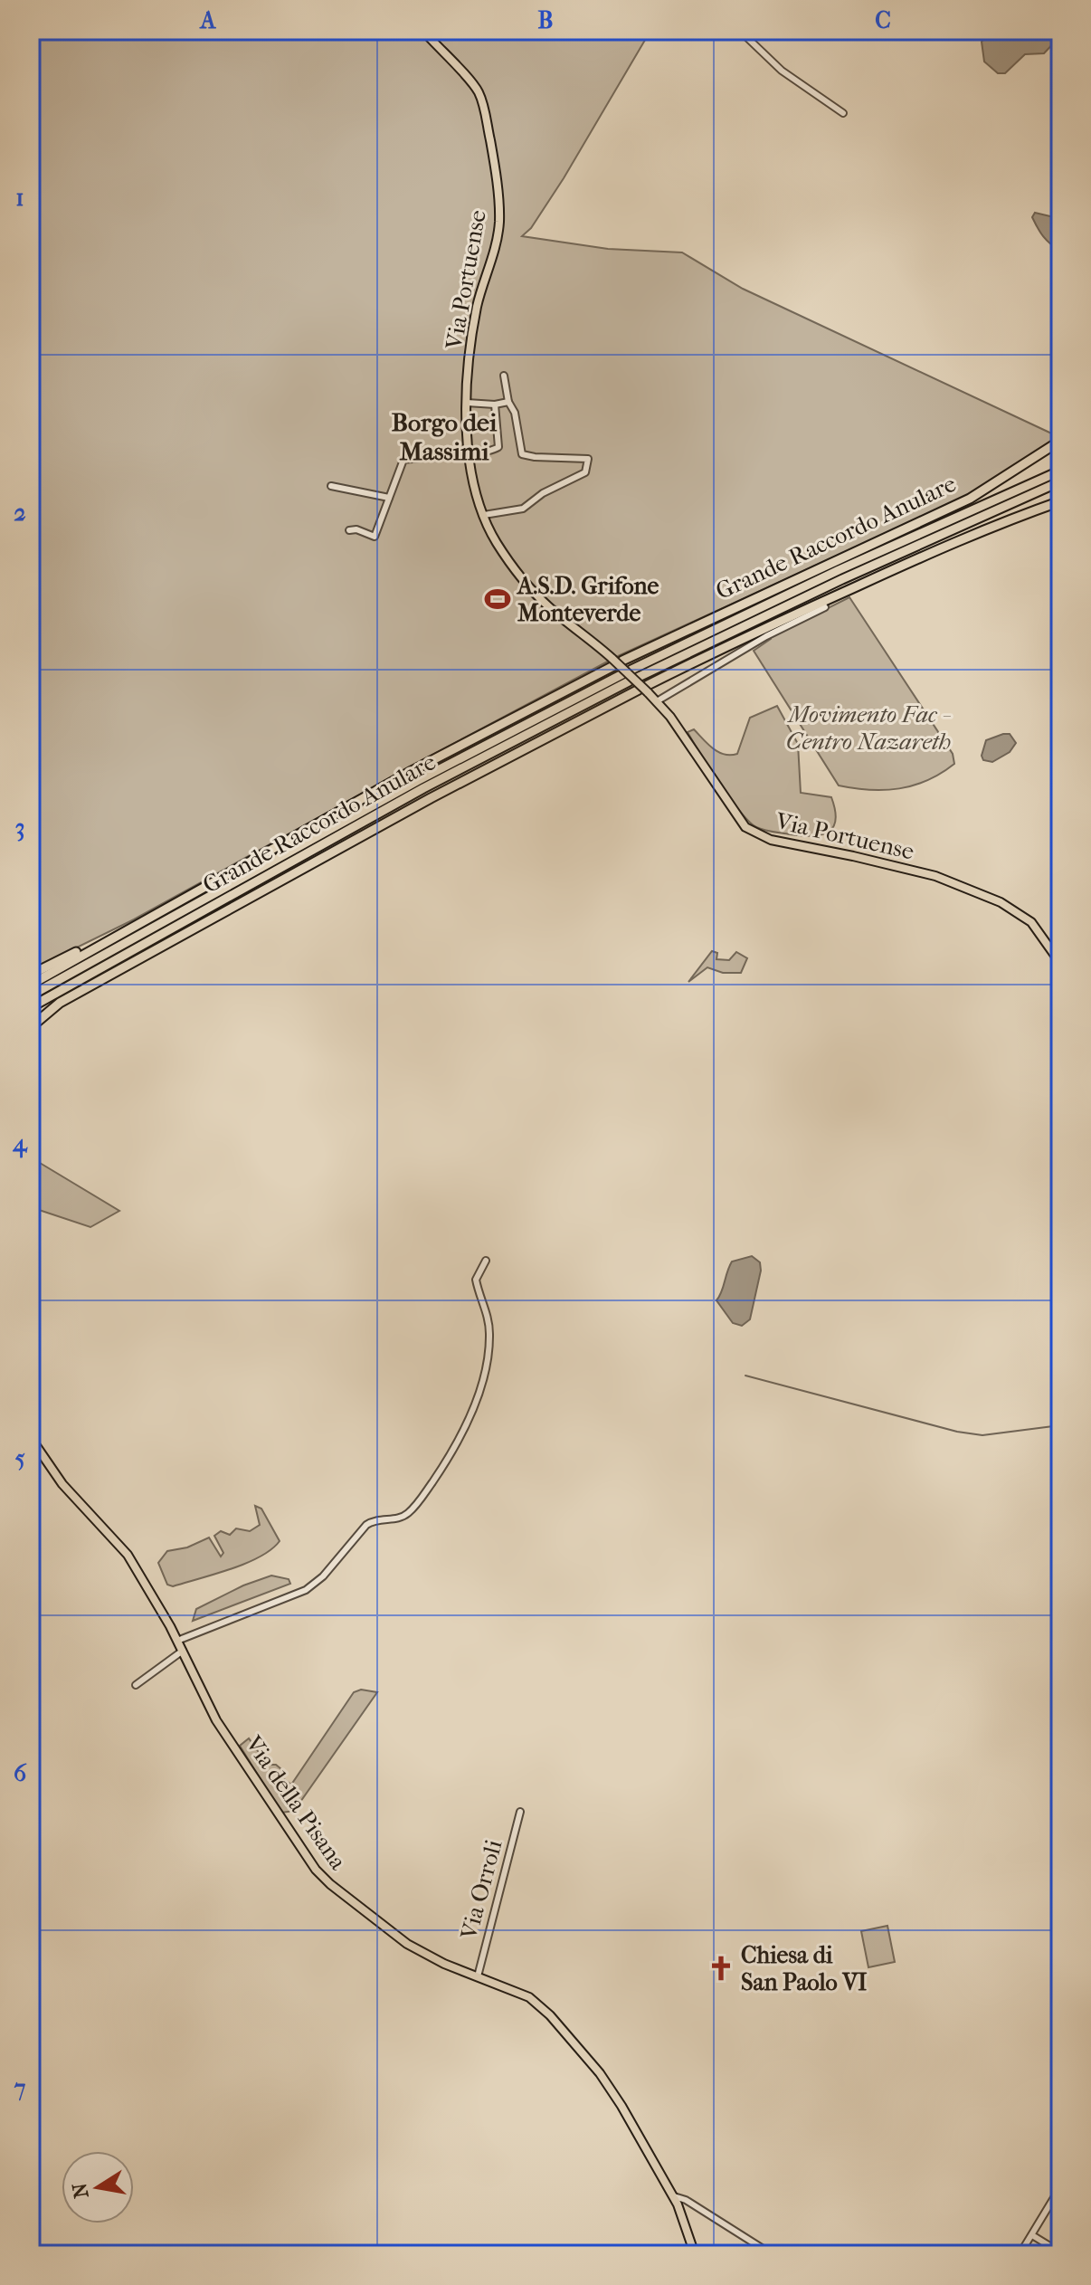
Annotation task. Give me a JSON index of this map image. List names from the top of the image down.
{
  "streets": {
    "highway": ["Grande Raccordo Anulare"],
    "main road": ["Via Portuense", "Via della Pisana"],
    "street": ["Via Orroli"]
  },
  "crossings": [
    ["Via Portuense", "Grande Raccordo Anulare"],
    ["Via della Pisana", "Via Orroli"]
  ],
  "districts": ["Borgo dei Massimi"],
  "parks": ["Movimento Fac - Centro Nazareth"],
  "places": {
    "sports": ["A.S.D. Grifone Monteverde"],
    "church": ["Chiesa di San Paolo VI"]
  },
  "north": "left",
  "grid": {
    "columns": ["A", "B", "C"],
    "rows": [
      "1",
      "2",
      "3",
      "4",
      "5",
      "6",
      "7"
    ]
  }
}
